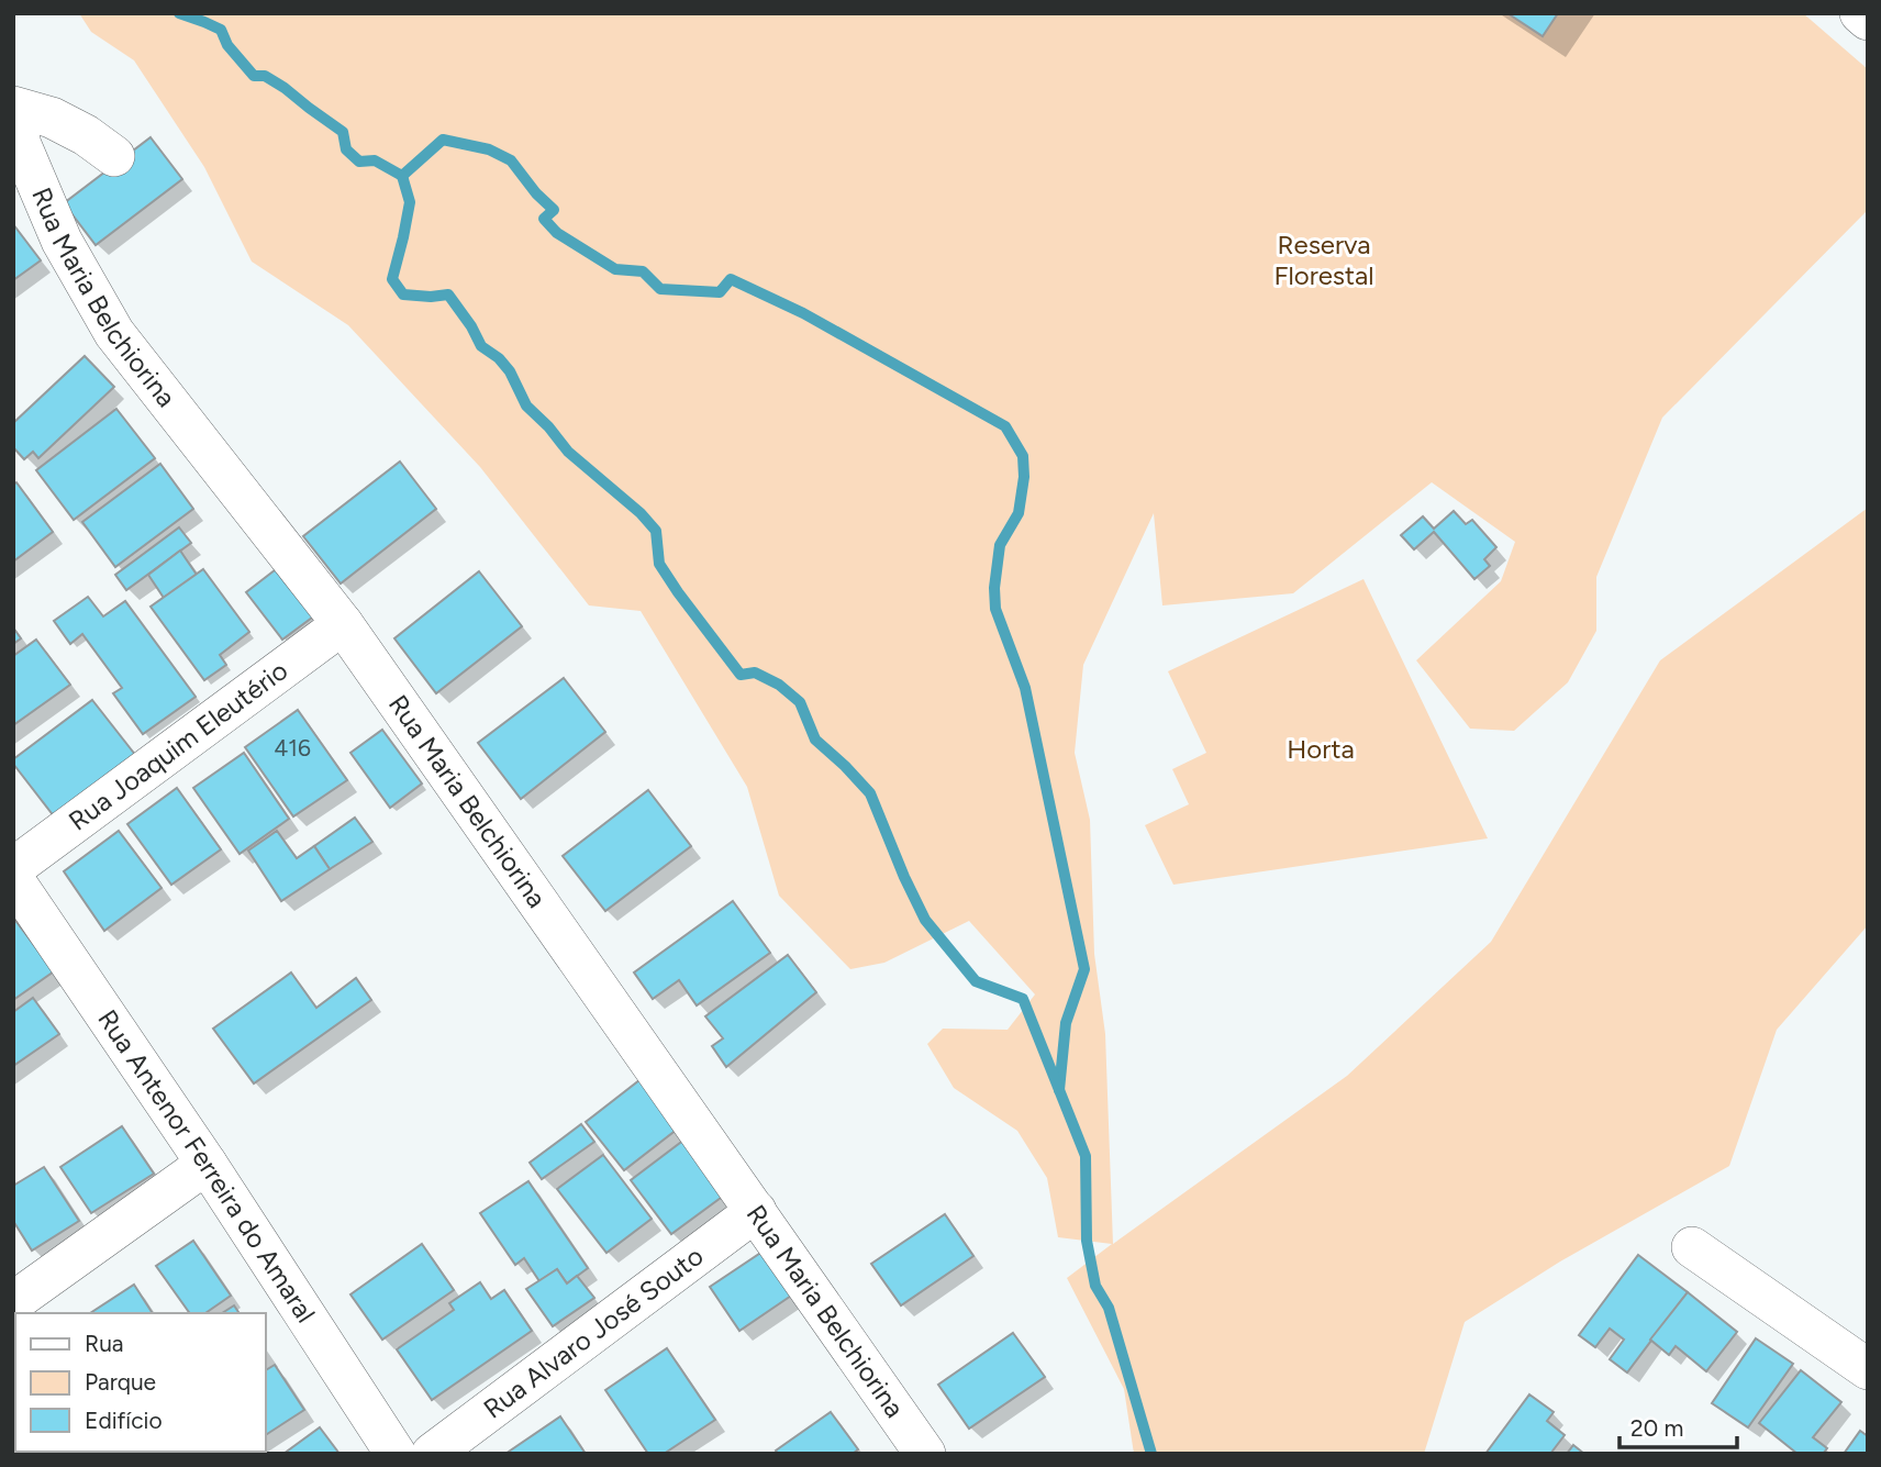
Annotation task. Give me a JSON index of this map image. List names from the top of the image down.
{
  "streets": {
    "street": [
      "Rua Maria Belchiorina",
      "Rua Joaquim Eleutério",
      "Rua Antenor Ferreira do Amaral",
      "Rua Alvaro José Souto"
    ]
  },
  "crossings": [
    ["Rua Maria Belchiorina", "Rua Joaquim Eleutério"],
    ["Rua Maria Belchiorina", "Rua Alvaro José Souto"]
  ],
  "parks": ["Reserva Florestal", "Horta"],
  "house_numbers": ["416"],
  "legend": ["Rua", "Parque", "Edifício"],
  "scale_bar": "20 m"
}
